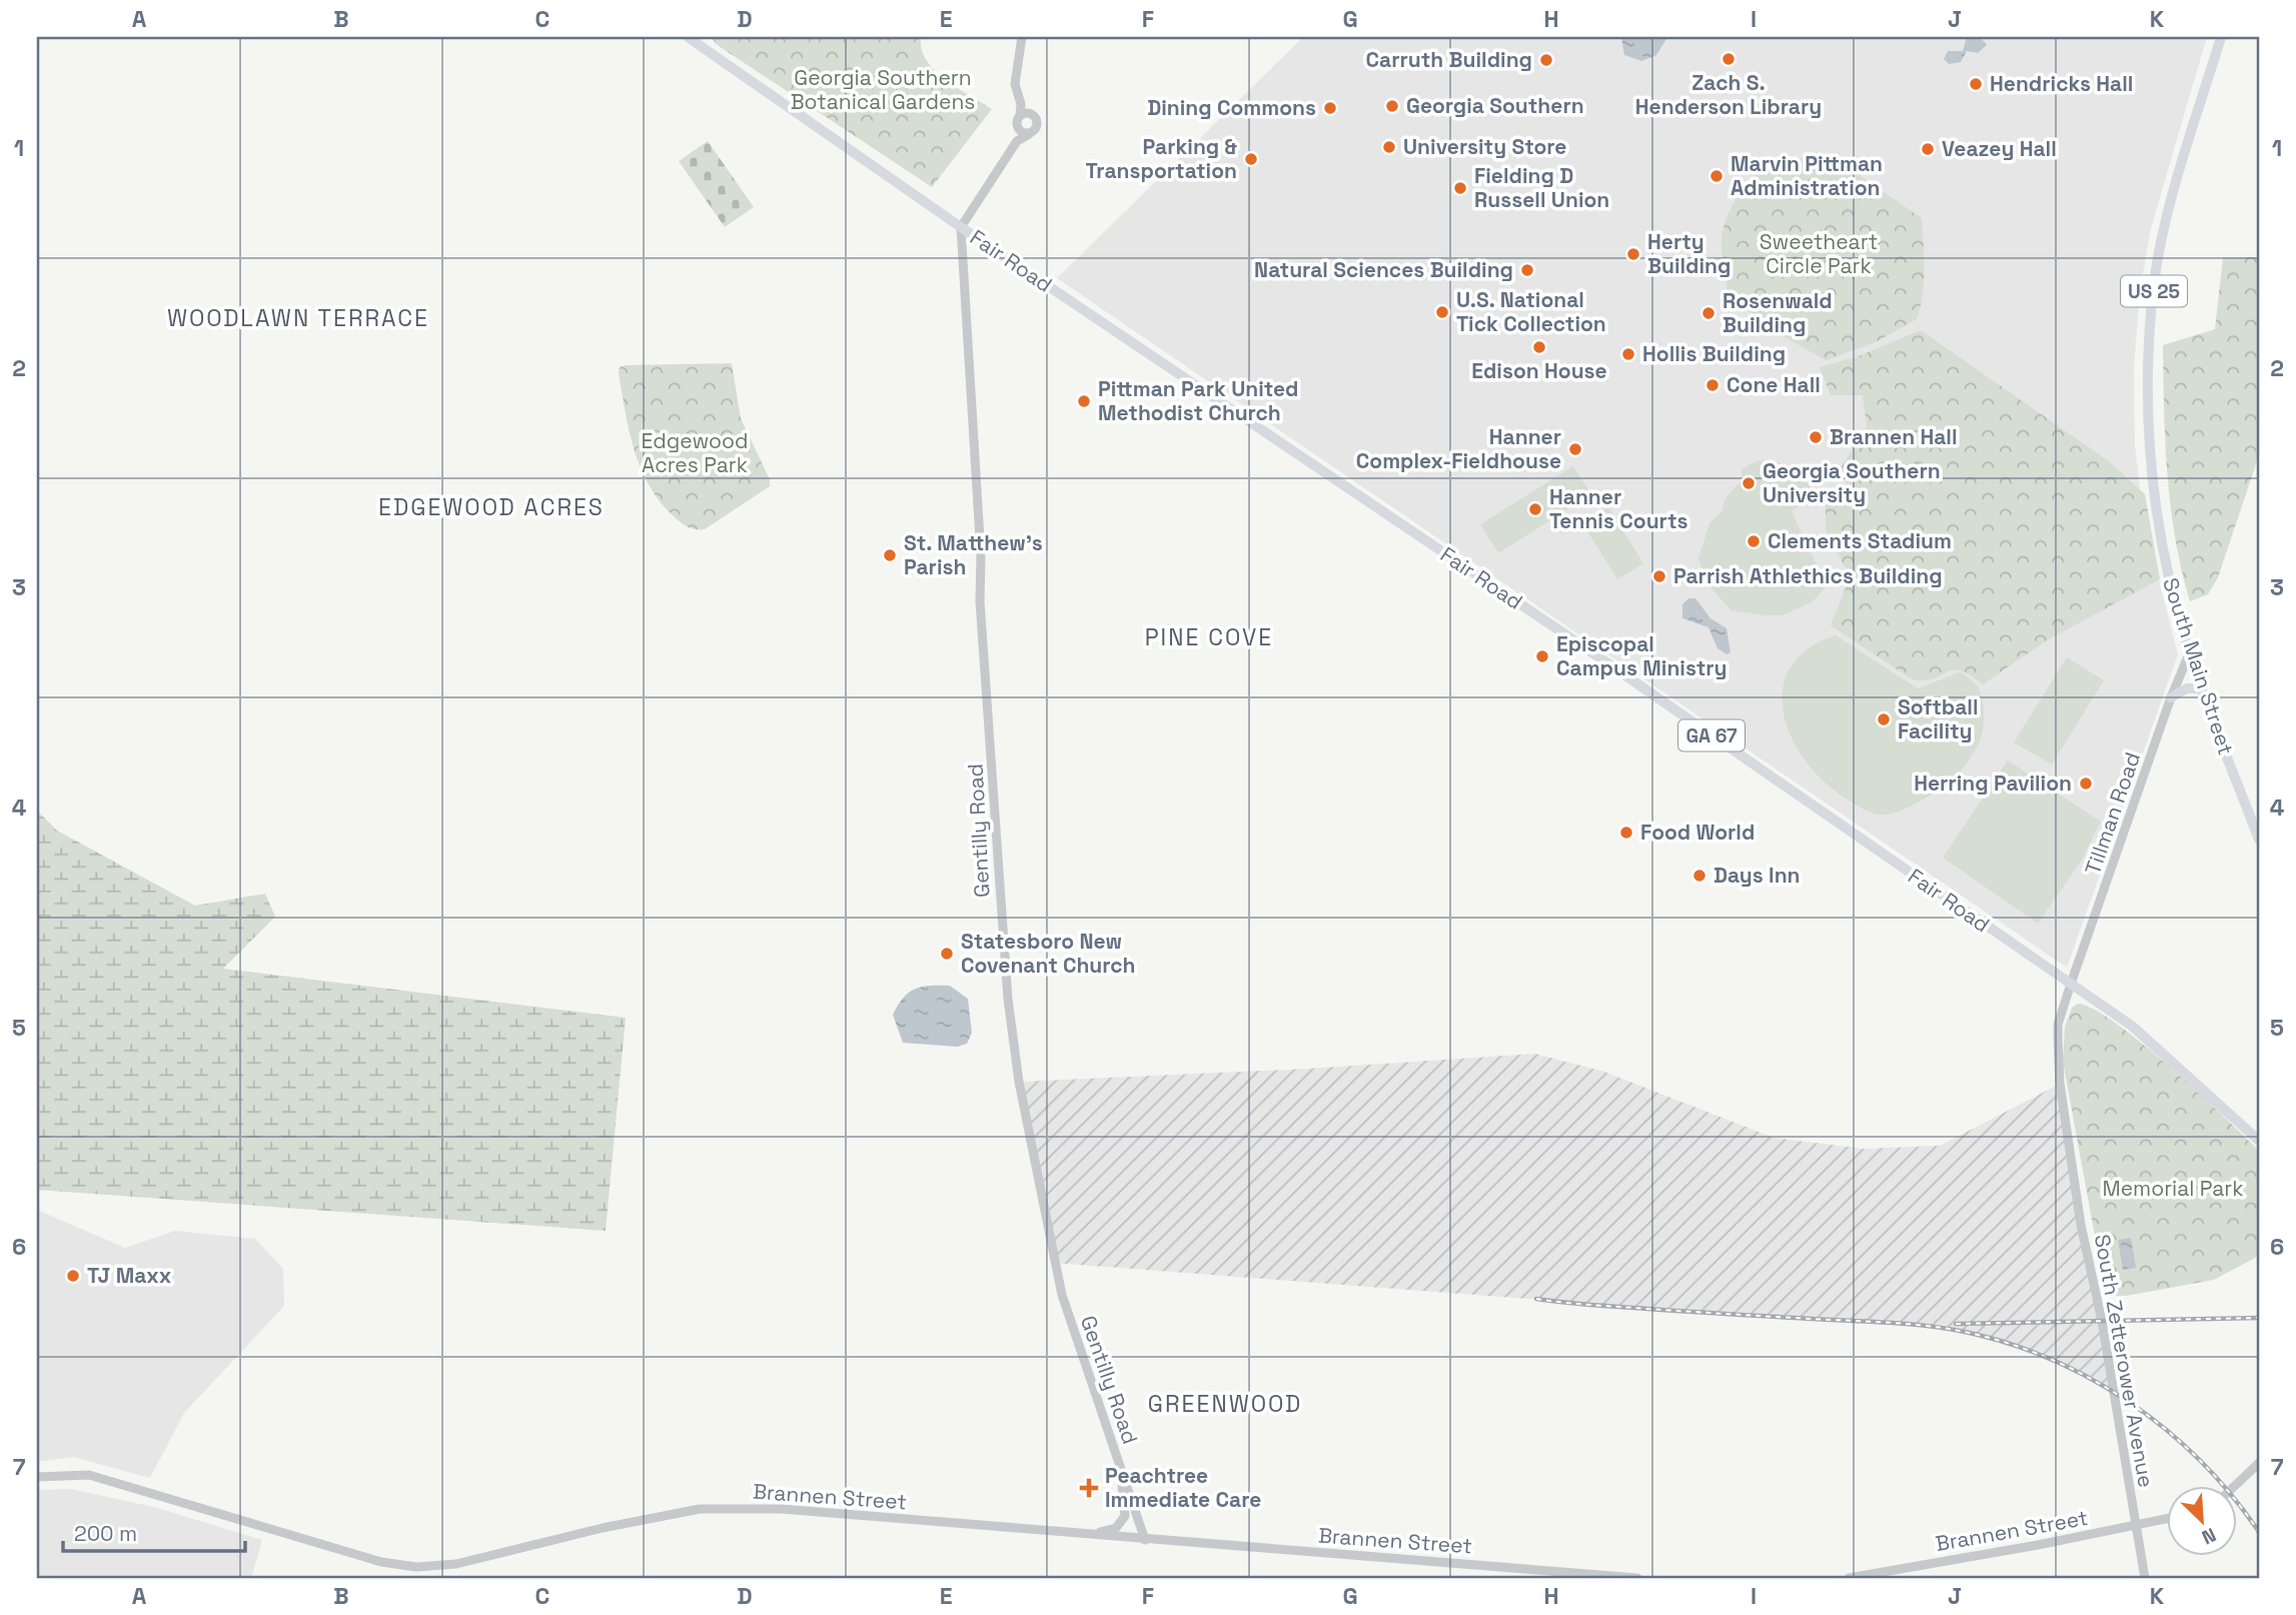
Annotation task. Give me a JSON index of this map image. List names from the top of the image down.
{
  "streets": {
    "main road": [
      "Fair Road",
      "US 25",
      "South Main Street",
      "GA 67"
    ],
    "street": [
      "Tillman Road",
      "Gentilly Road",
      "South Zetterower Avenue",
      "Brannen Street"
    ]
  },
  "crossings": [
    ["Fair Road", "Tillman Road"],
    ["Fair Road", "Gentilly Road"],
    ["Fair Road", "South Zetterower Avenue"],
    ["South Main Street", "Tillman Road"],
    ["Tillman Road", "South Zetterower Avenue"],
    ["Gentilly Road", "Brannen Street"],
    ["South Zetterower Avenue", "Brannen Street"]
  ],
  "districts": [
    "WOODLAWN TERRACE",
    "EDGEWOOD ACRES",
    "PINE COVE",
    "GREENWOOD"
  ],
  "parks": [
    "Georgia Southern Botanical Gardens",
    "Sweetheart Circle Park",
    "Edgewood Acres Park",
    "Memorial Park"
  ],
  "places": {
    "other": [
      "Zach S. Henderson Library",
      "Carruth Building",
      "Hendricks Hall",
      "Georgia Southern",
      "Dining Commons",
      "University Store",
      "Veazey Hall",
      "Parking & Transportation",
      "Marvin Pittman Administration",
      "Fielding D Russell Union",
      "Herty Building",
      "Natural Sciences Building",
      "U.S. National Tick Collection",
      "Rosenwald Building",
      "Edison House",
      "Hollis Building",
      "Cone Hall",
      "Pittman Park United Methodist Church",
      "Brannen Hall",
      "Hanner Complex-Fieldhouse",
      "Georgia Southern University",
      "Hanner Tennis Courts",
      "Clements Stadium",
      "St. Matthew's Parish",
      "Parrish Athlethics Building",
      "Episcopal Campus Ministry",
      "Softball Facility",
      "Herring Pavilion",
      "Food World",
      "Days Inn",
      "Statesboro New Covenant Church",
      "TJ Maxx"
    ],
    "health": ["Peachtree Immediate Care"]
  },
  "scale_bar": "200 m",
  "north": "bottom right",
  "grid": {
    "columns": [
      "A",
      "B",
      "C",
      "D",
      "E",
      "F",
      "G",
      "H",
      "I",
      "J",
      "K"
    ],
    "rows": [
      "1",
      "2",
      "3",
      "4",
      "5",
      "6",
      "7"
    ]
  }
}
